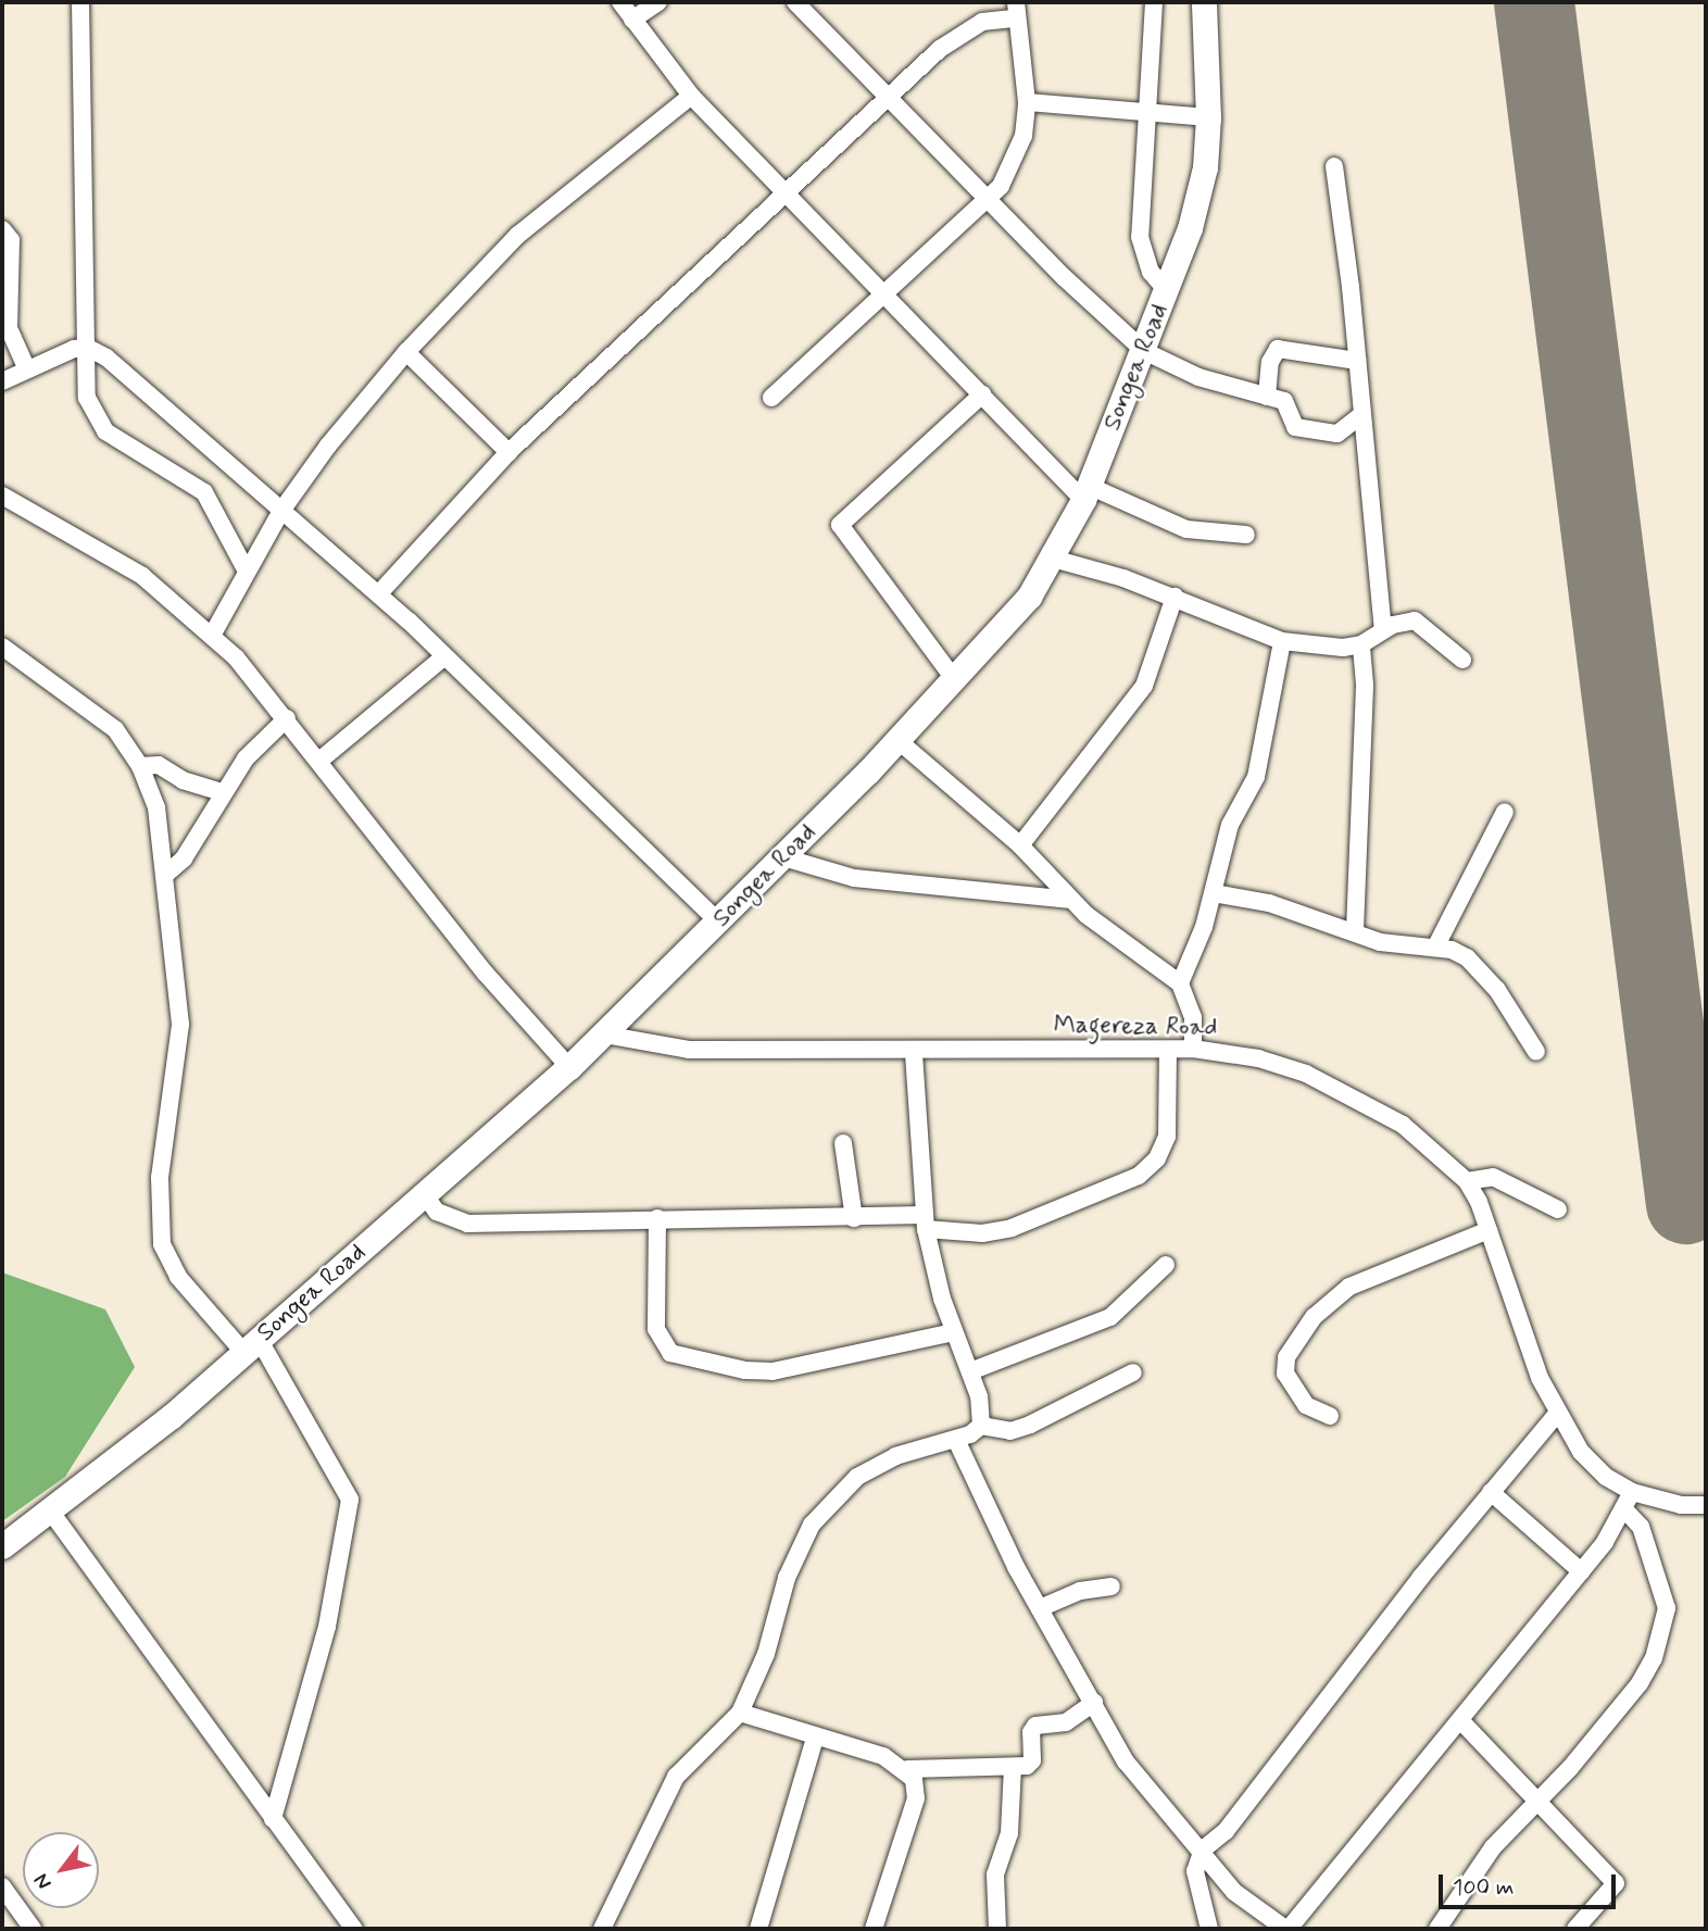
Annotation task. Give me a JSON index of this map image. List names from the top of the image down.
{
  "streets": {
    "highway": ["Songea Road"],
    "street": ["Magereza Road"]
  },
  "crossings": [
    ["Songea Road", "Magereza Road"]
  ],
  "scale_bar": "100 m",
  "north": "bottom left"
}
